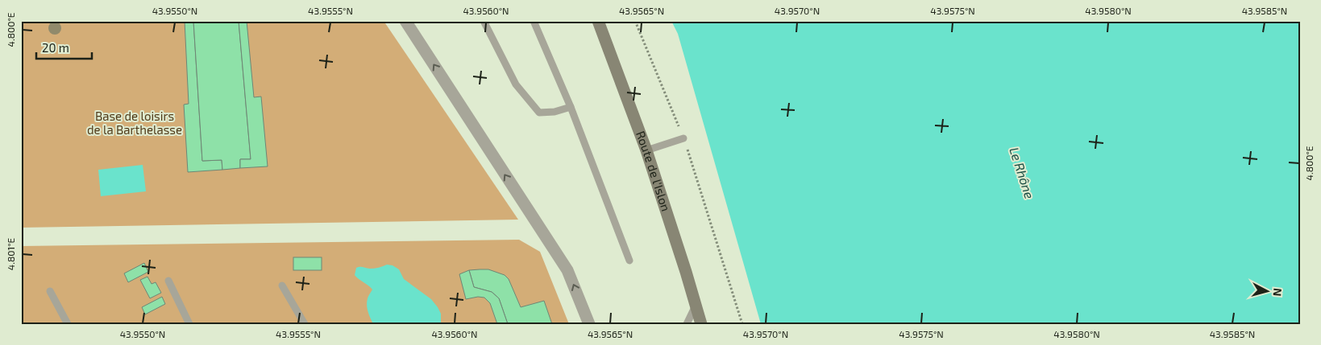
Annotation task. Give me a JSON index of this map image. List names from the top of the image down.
{
  "streets": {
    "street": ["Route de l'Islon"]
  },
  "water": ["Le Rhône"],
  "parks": ["Base de loisirs de la Barthelasse"],
  "scale_bar": "20 m",
  "north": "right",
  "coordinates": [
    "43.9550°N",
    "43.9555°N",
    "43.9560°N",
    "43.9565°N",
    "43.9570°N",
    "43.9575°N",
    "43.9580°N",
    "43.9585°N",
    "4.800°E",
    "4.801°E"
  ]
}
